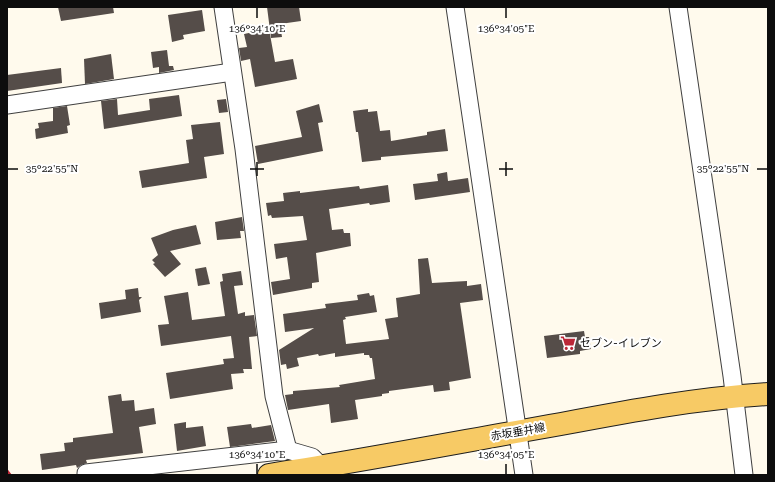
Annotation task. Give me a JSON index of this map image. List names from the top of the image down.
{
  "streets": {
    "main road": ["赤坂垂井線"]
  },
  "places": {
    "supermarket": ["セブン-イレブン"]
  },
  "coordinates": ["136°34'10\"E", "136°34'05\"E", "35°22'55\"N"]
}
